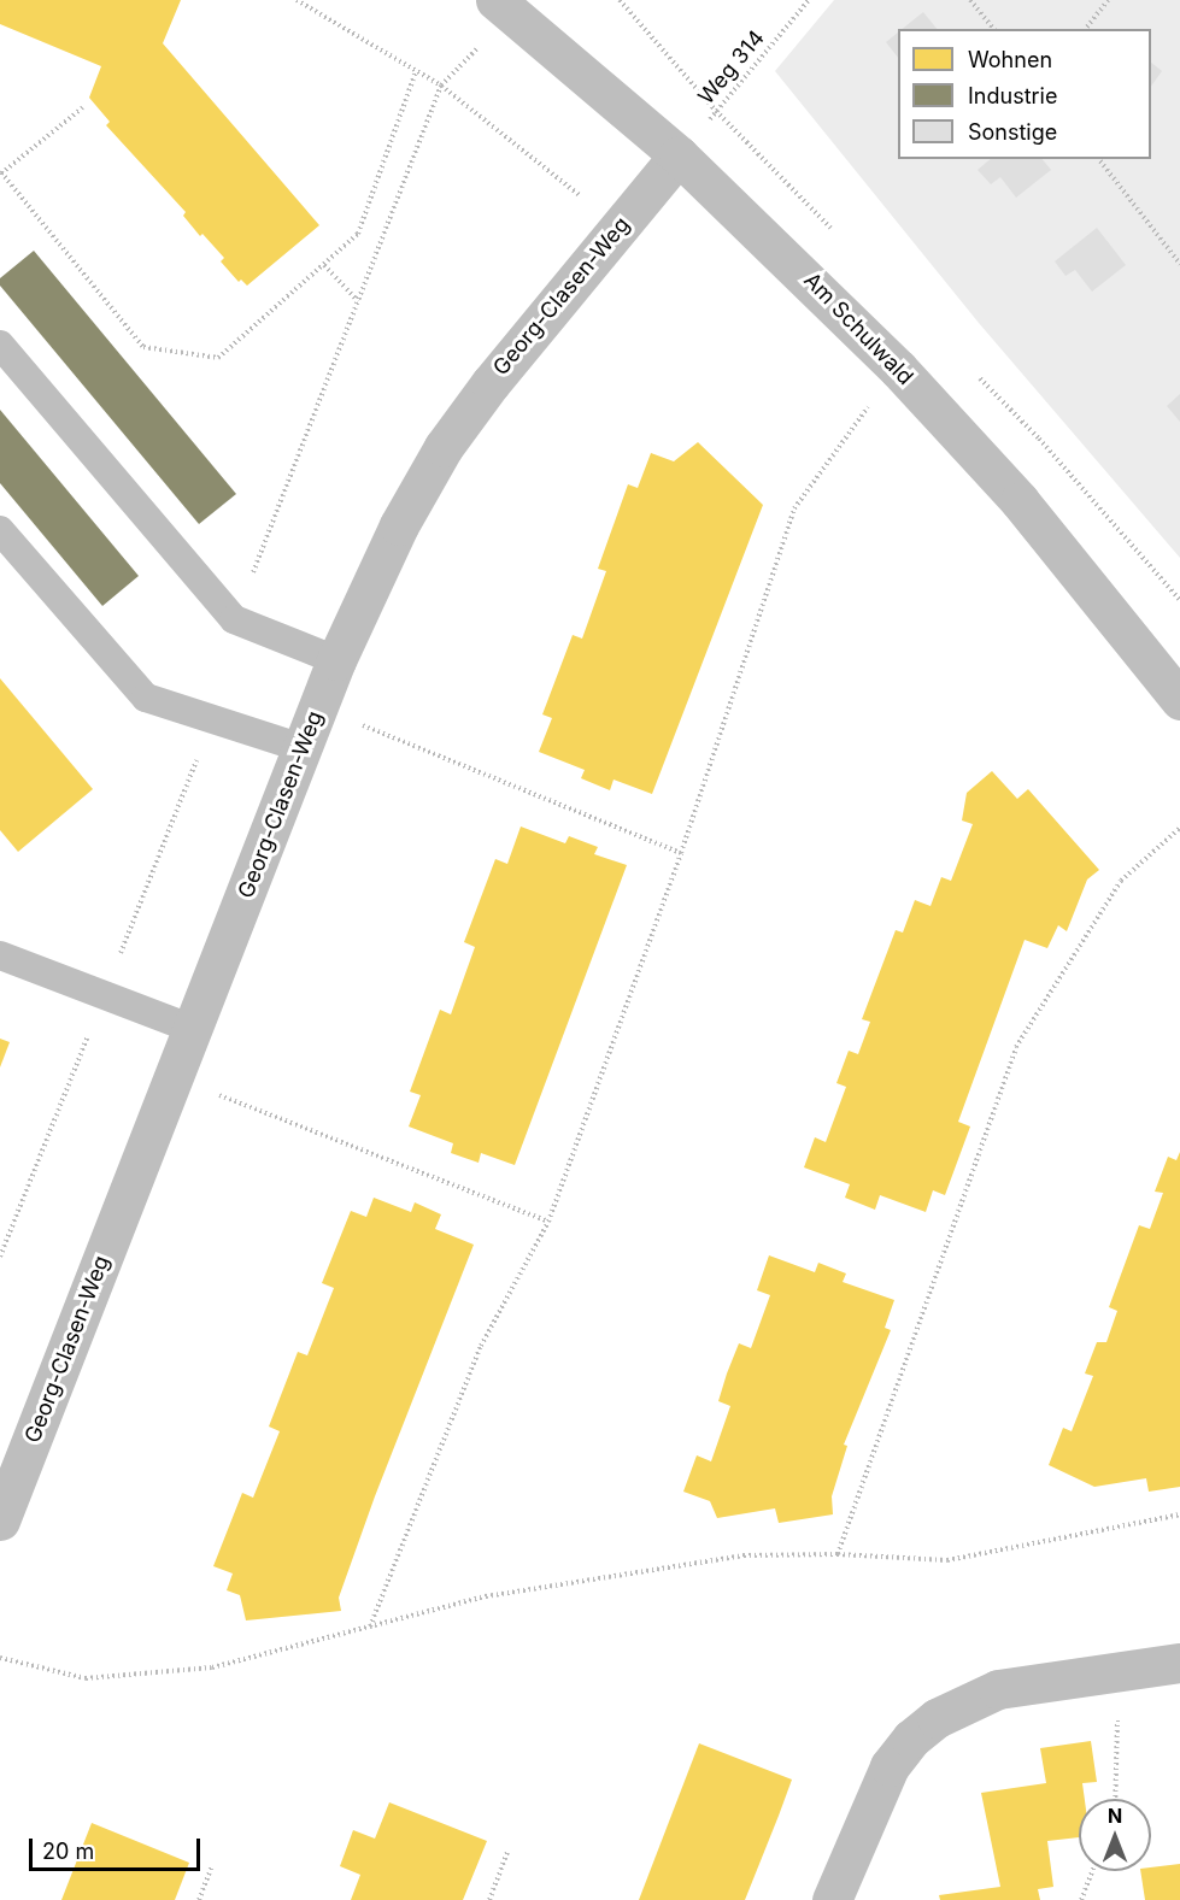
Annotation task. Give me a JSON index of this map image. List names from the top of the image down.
{
  "streets": {
    "street": ["Georg-Clasen-Weg", "Am Schulwald"],
    "path": ["Weg 314"]
  },
  "crossings": [
    ["Weg 314", "Georg-Clasen-Weg"],
    ["Weg 314", "Am Schulwald"],
    ["Georg-Clasen-Weg", "Am Schulwald"]
  ],
  "legend": ["Wohnen", "Industrie", "Sonstige"],
  "scale_bar": "20 m",
  "north": "top"
}
